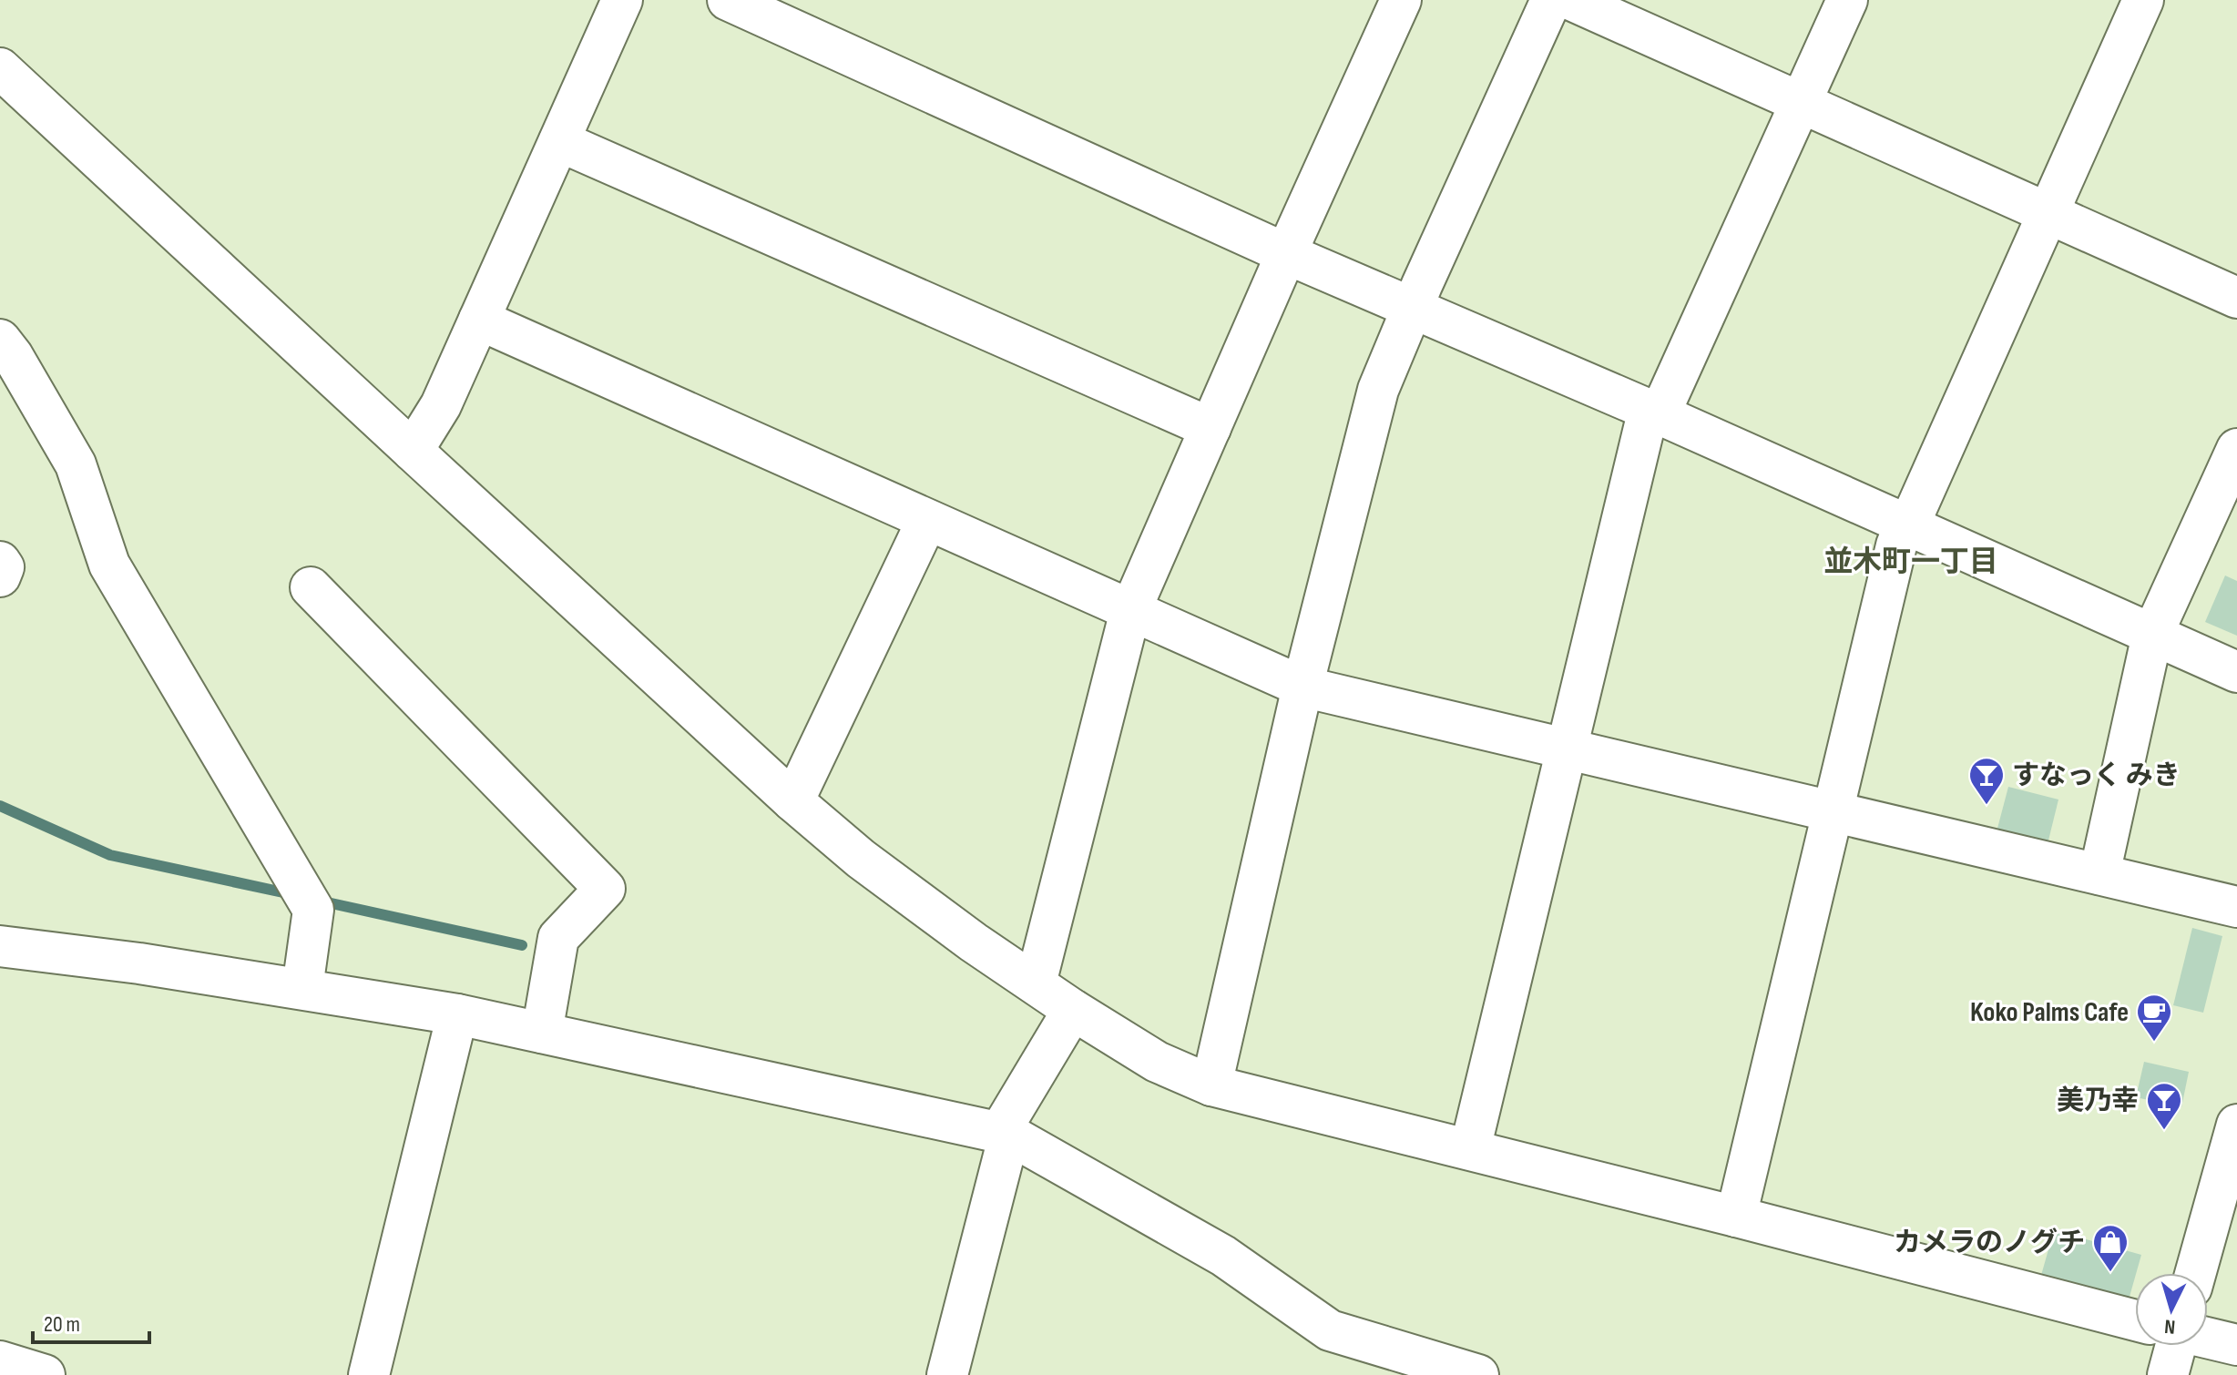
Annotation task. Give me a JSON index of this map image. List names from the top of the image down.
{
  "districts": ["並木町一丁目"],
  "places": {
    "bar": ["すなっく みき", "美乃幸"],
    "cafe": ["Koko Palms Cafe"],
    "shop": ["カメラのノグチ"]
  },
  "scale_bar": "20 m",
  "north": "bottom"
}
